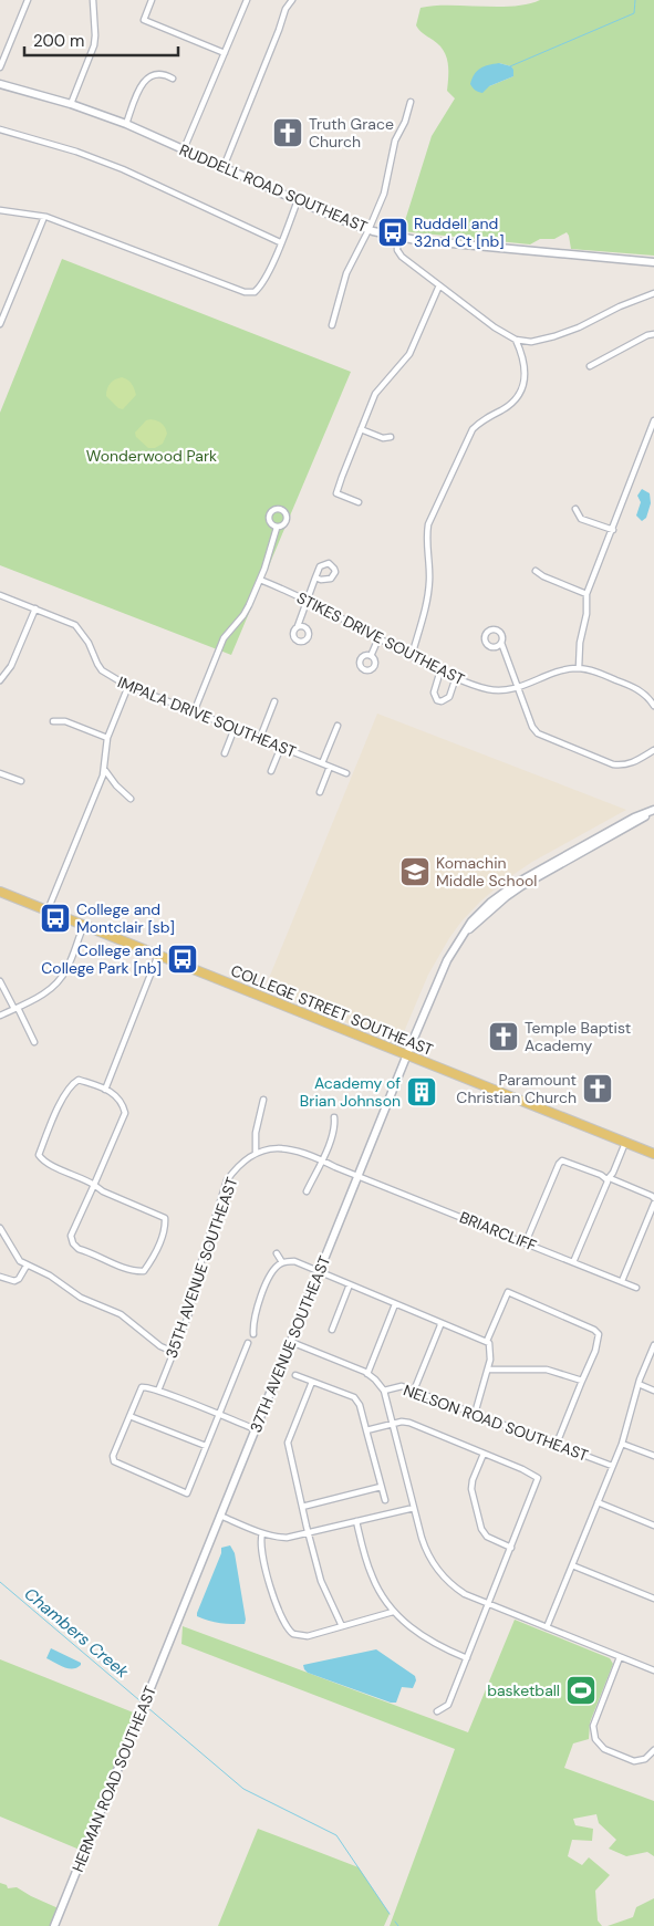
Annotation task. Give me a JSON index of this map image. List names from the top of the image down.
{
  "streets": {
    "main road": ["COLLEGE STREET SOUTHEAST"],
    "street": [
      "RUDDELL ROAD SOUTHEAST",
      "STIKES DRIVE SOUTHEAST",
      "IMPALA DRIVE SOUTHEAST",
      "BRIARCLIFF",
      "35TH AVENUE SOUTHEAST",
      "37TH AVENUE SOUTHEAST",
      "NELSON ROAD SOUTHEAST",
      "HERMAN ROAD SOUTHEAST"
    ]
  },
  "crossings": [
    ["COLLEGE STREET SOUTHEAST", "37TH AVENUE SOUTHEAST"],
    ["BRIARCLIFF", "35TH AVENUE SOUTHEAST"],
    ["BRIARCLIFF", "37TH AVENUE SOUTHEAST"],
    ["37TH AVENUE SOUTHEAST", "NELSON ROAD SOUTHEAST"],
    ["37TH AVENUE SOUTHEAST", "HERMAN ROAD SOUTHEAST"]
  ],
  "water": ["Chambers Creek"],
  "parks": ["Wonderwood Park"],
  "places": {
    "church": ["Truth Grace Church", "Temple Baptist Academy", "Paramount Christian Church"],
    "bus stop": ["Ruddell and 32nd Ct [nb]", "College and Montclair [sb]", "College and College Park [nb]"],
    "school or university": ["Komachin Middle School"],
    "building": ["Academy of Brian Johnson"],
    "sports": ["basketball"]
  },
  "scale_bar": "200 m"
}
